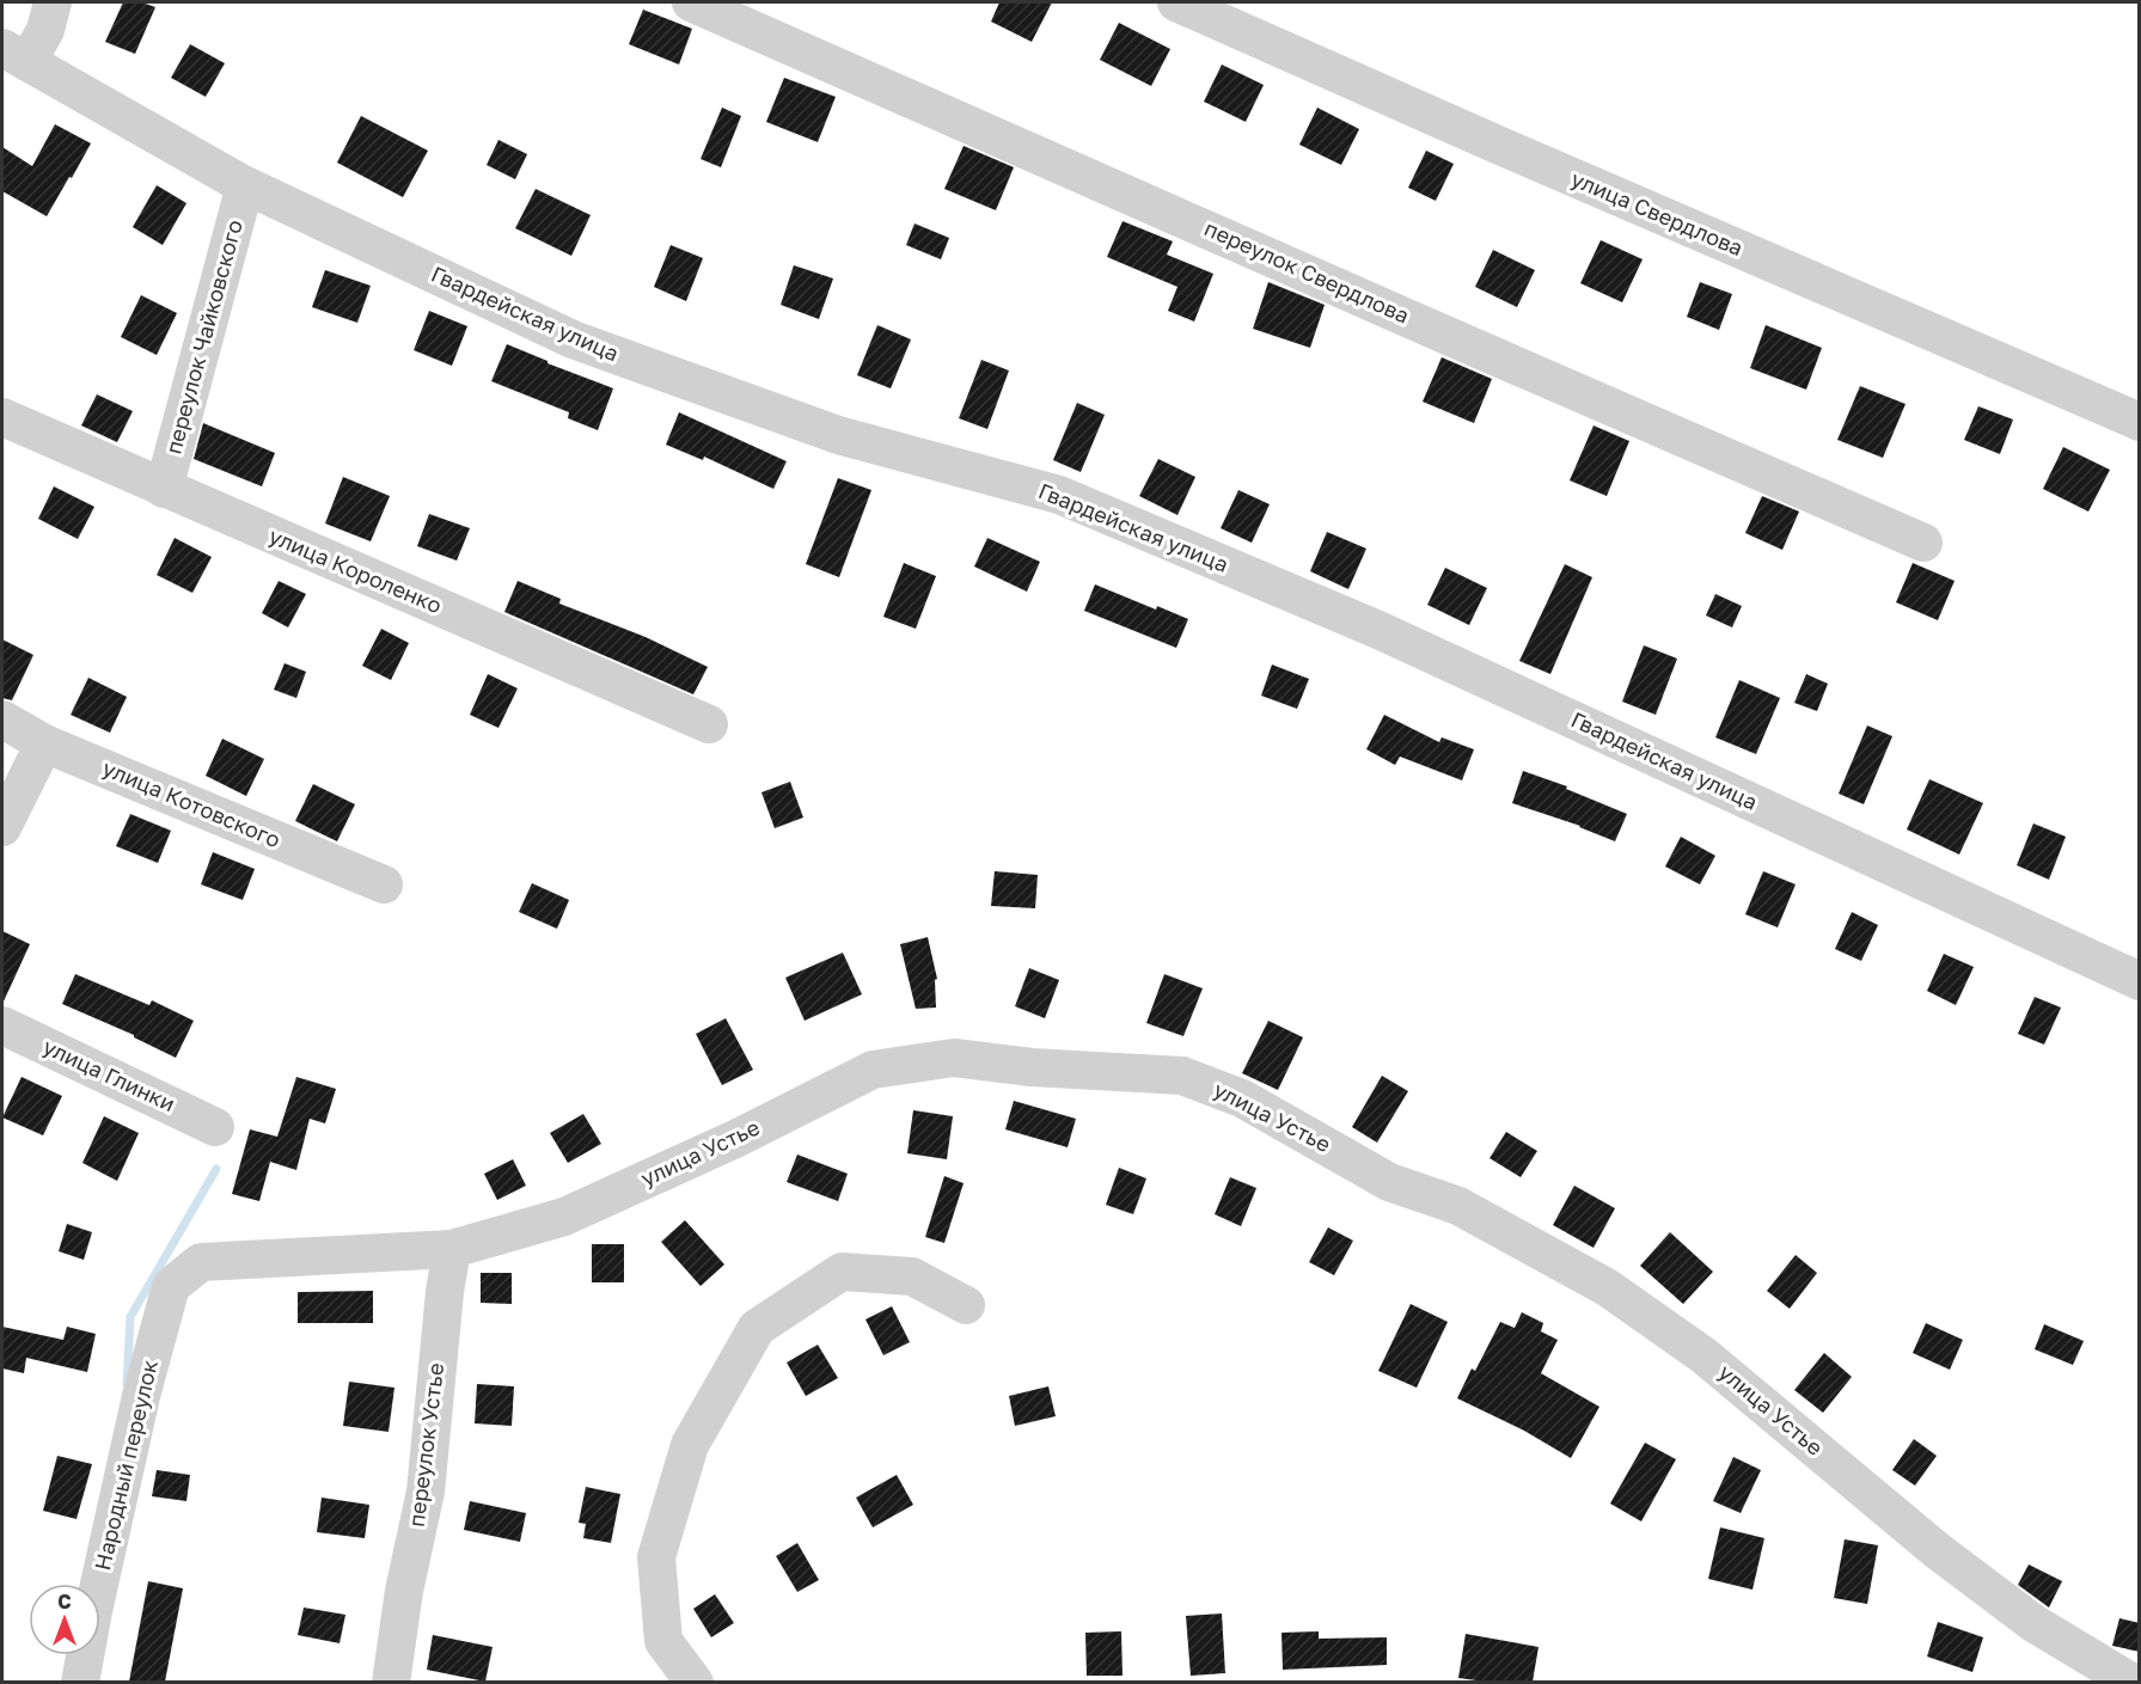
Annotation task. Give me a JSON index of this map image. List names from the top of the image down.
{
  "streets": {
    "street": [
      "улица Свердлова",
      "переулок Свердлова",
      "Гвардейская улица",
      "переулок Чайковского",
      "улица Короленко",
      "улица Котовского",
      "улица Глинки",
      "улица Устье",
      "переулок Устье",
      "Народный переулок"
    ]
  },
  "crossings": [
    ["Гвардейская улица", "переулок Чайковского"],
    ["переулок Чайковского", "улица Короленко"],
    ["улица Устье", "переулок Устье"],
    ["улица Устье", "Народный переулок"]
  ],
  "north": "top"
}
